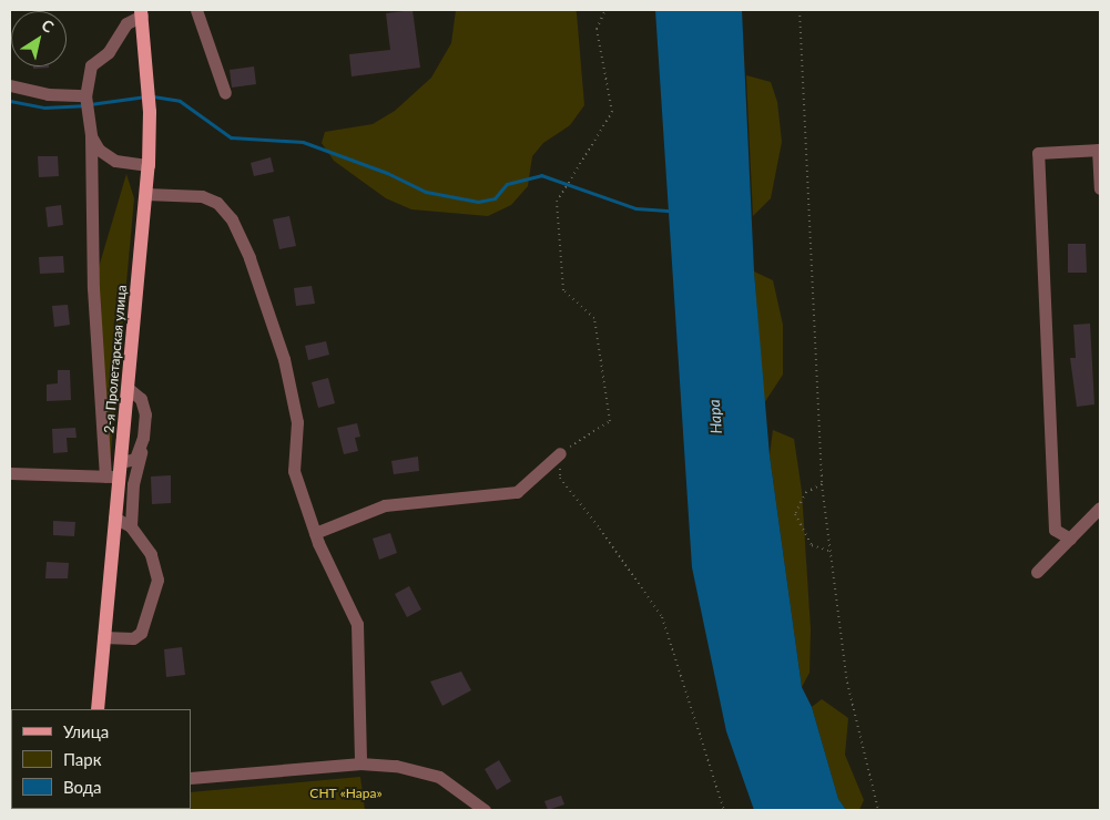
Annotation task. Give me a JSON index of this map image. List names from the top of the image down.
{
  "streets": {
    "main road": ["2-я Пролетарская улица"]
  },
  "water": ["Нара"],
  "parks": ["СНТ «Нара»"],
  "legend": ["Улица", "Парк", "Вода"],
  "north": "top right"
}
